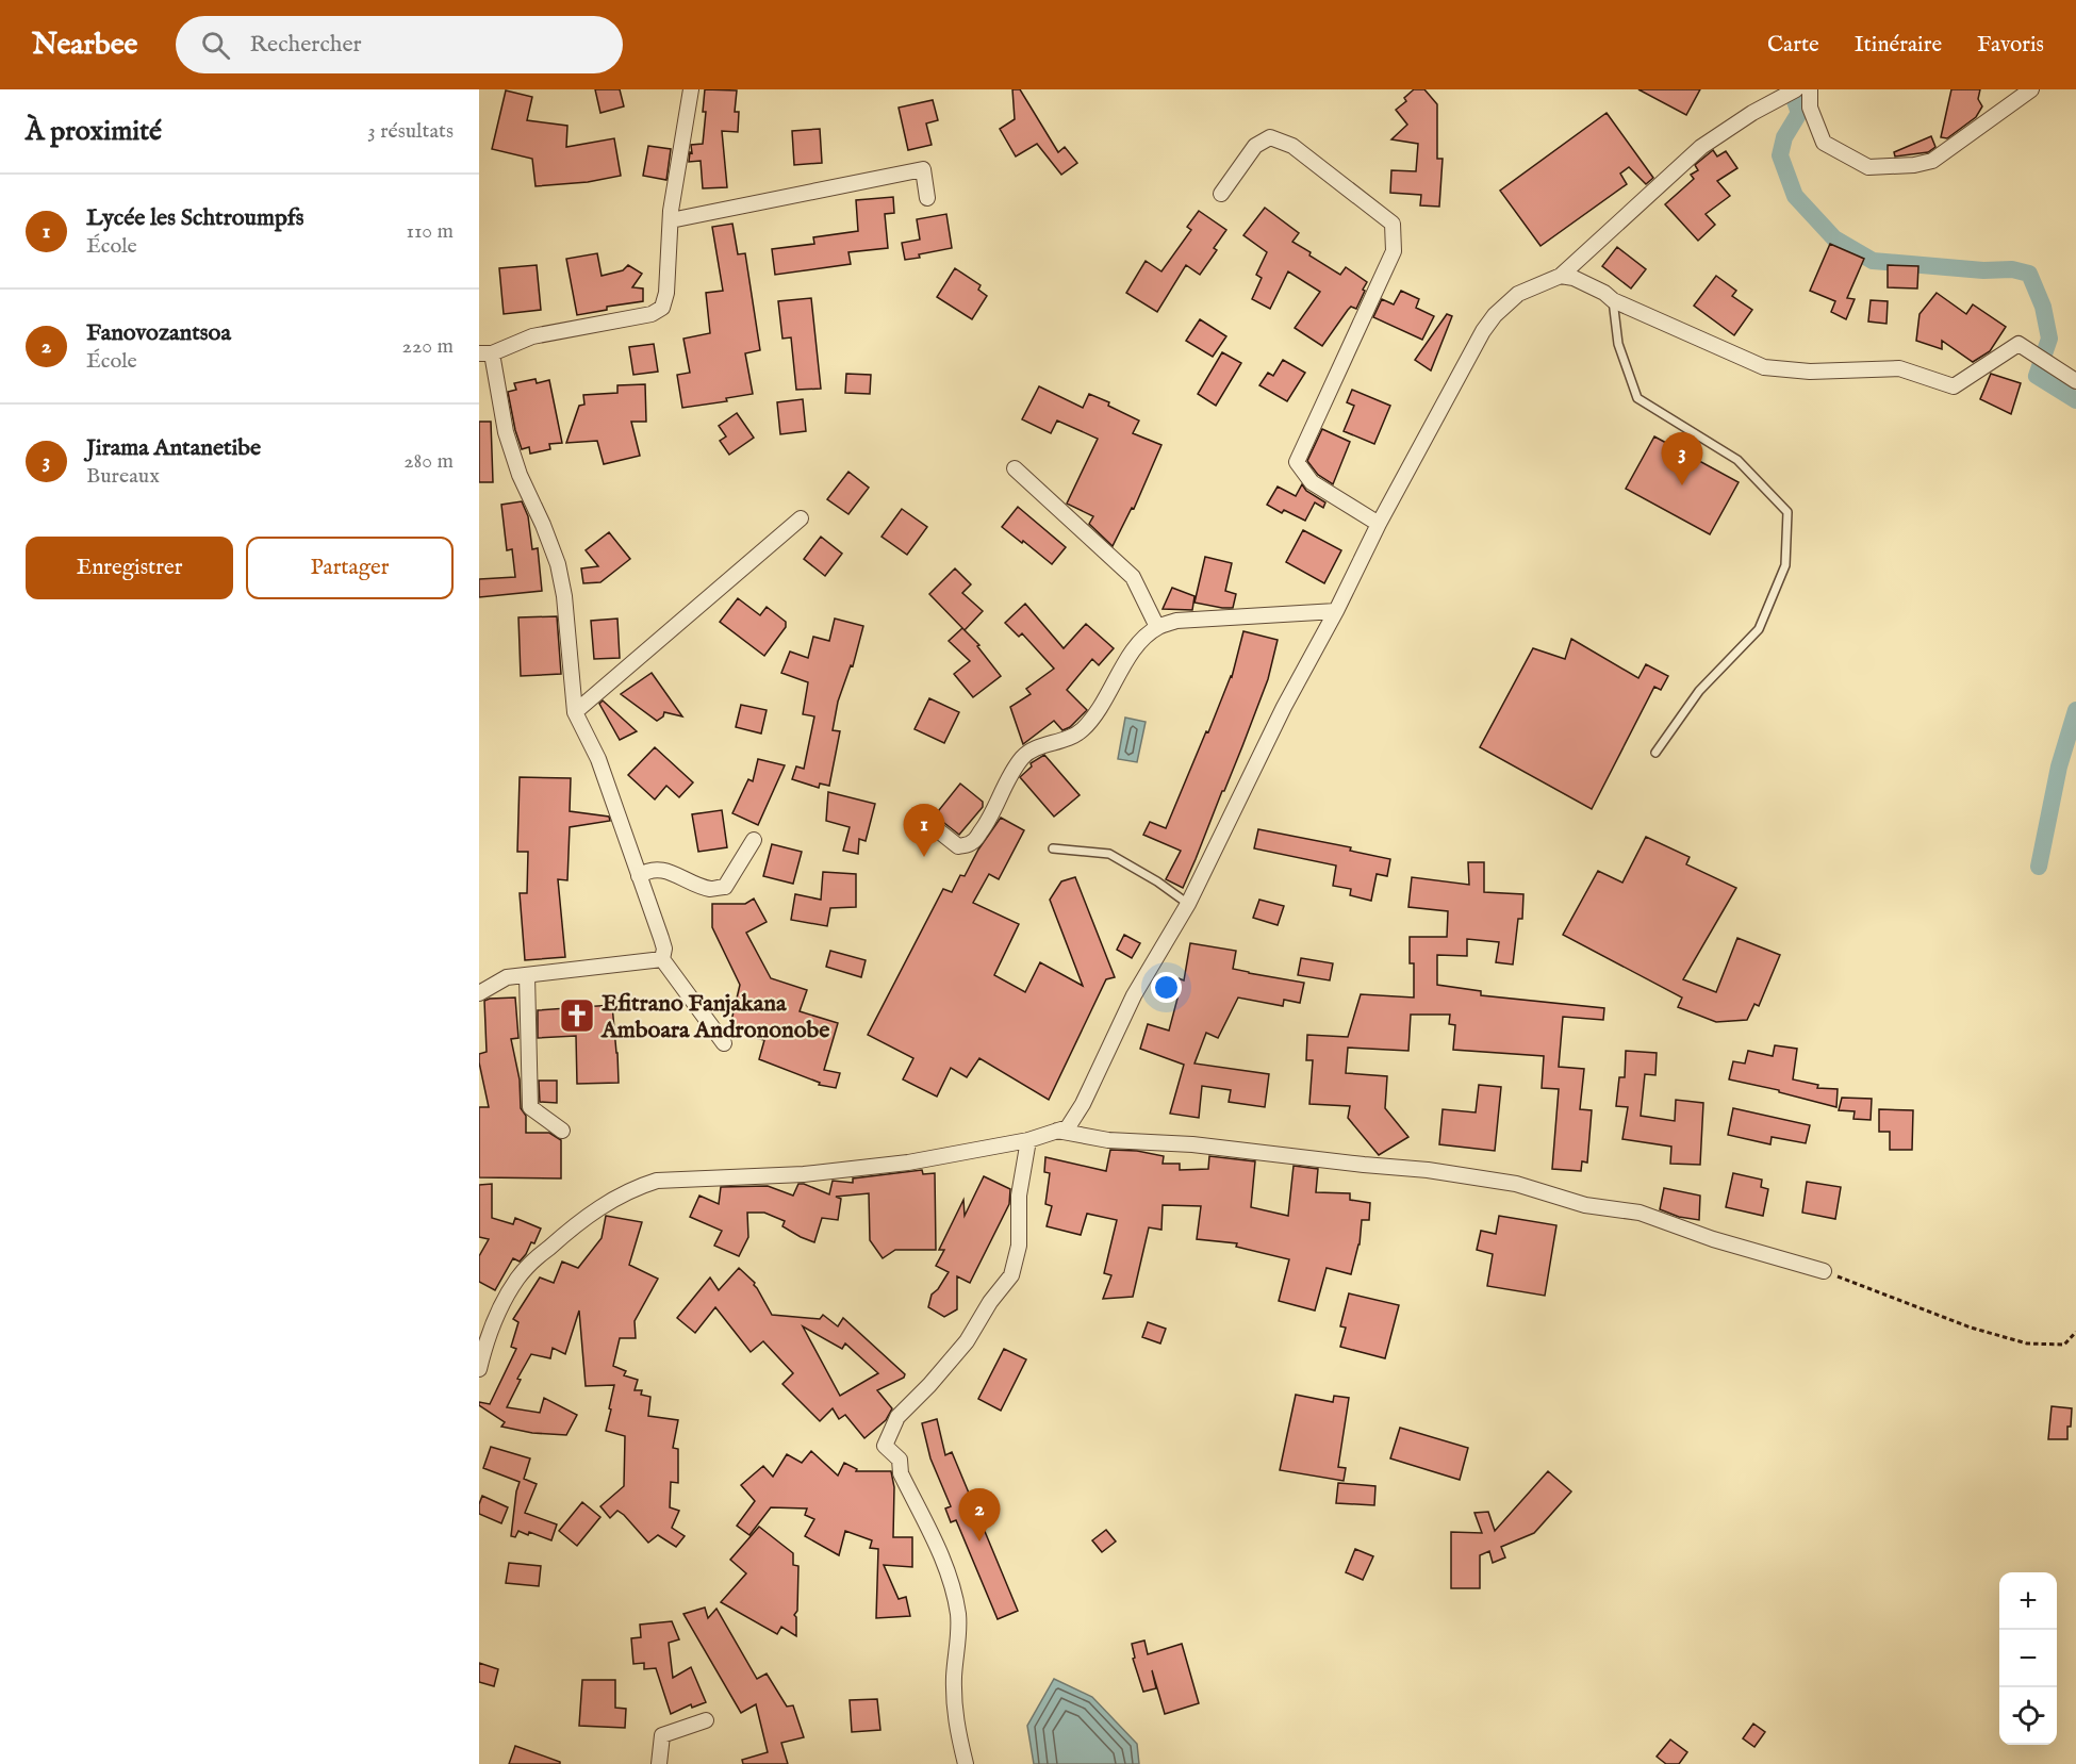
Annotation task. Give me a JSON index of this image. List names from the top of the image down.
{
  "places": {
    "church": ["Efitrano Fanjakana Amboara Andrononobe"]
  },
  "page": {
    "header": "Nearbee",
    "search": "Rechercher",
    "nav": ["Carte", "Itinéraire", "Favoris"],
    "heading": ["À proximité", "3 résultats"],
    "list": [
      {
        "mark": "1",
        "name": "Lycée les Schtroumpfs",
        "note": "École",
        "value": "110 m"
      },
      {
        "mark": "2",
        "name": "Fanovozantsoa",
        "note": "École",
        "value": "220 m"
      },
      {
        "mark": "3",
        "name": "Jirama Antanetibe",
        "note": "Bureaux",
        "value": "280 m"
      }
    ],
    "pins": ["3", "1", "2"],
    "buttons": ["Enregistrer", "Partager"],
    "map_buttons": ["+", "−"]
  }
}
